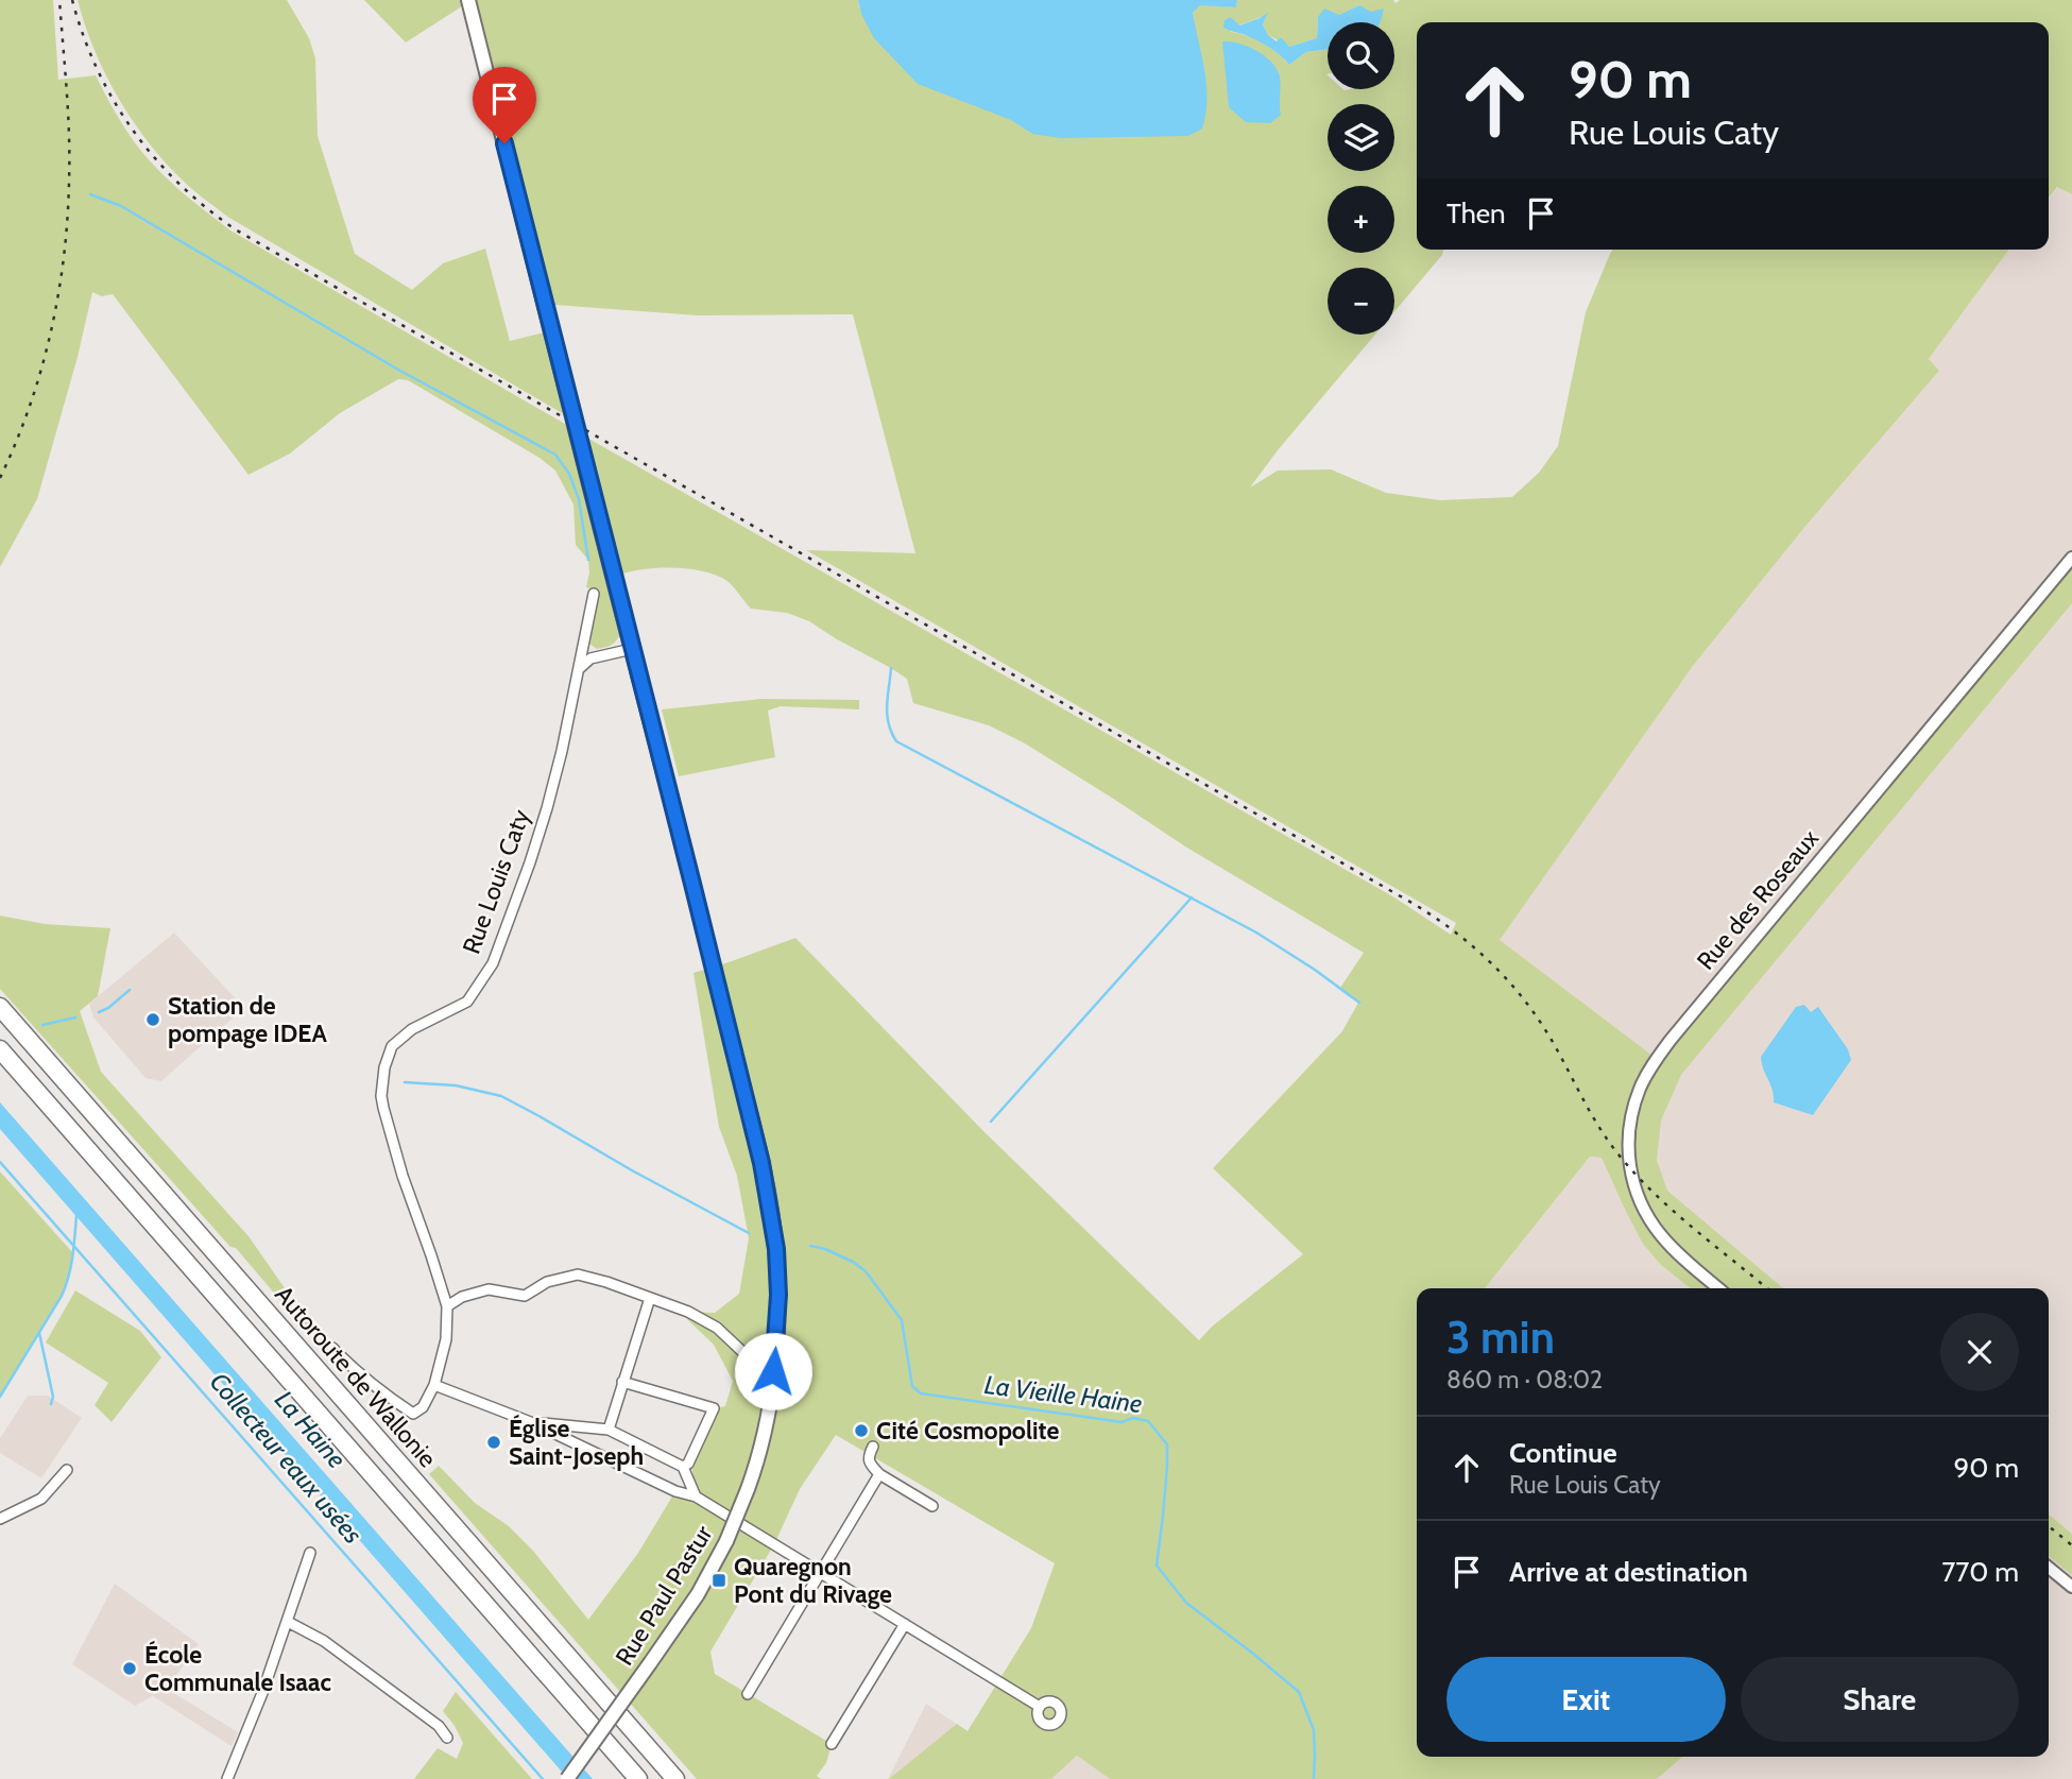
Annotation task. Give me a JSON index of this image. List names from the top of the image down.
{
  "streets": {
    "highway": ["Autoroute de Wallonie"],
    "main road": ["Rue Paul Pastur"],
    "street": ["Rue Louis Caty", "Rue des Roseaux"]
  },
  "water": ["La Vieille Haine", "La Haine", "Collecteur eaux usées"],
  "places": {
    "other": [
      "Station de pompage IDEA",
      "Cité Cosmopolite",
      "Église Saint-Joseph",
      "École Communale Isaac"
    ],
    "transit": ["Quaregnon Pont du Rivage"]
  },
  "page": {
    "map_buttons": ["+", "−"],
    "turn": ["90 m", "Rue Louis Caty"],
    "then": "Then",
    "heading": ["3 min", "860 m · 08:02"],
    "list": [
      {
        "name": "Continue",
        "note": "Rue Louis Caty",
        "value": "90 m"
      },
      {
        "name": "Arrive at destination",
        "value": "770 m"
      }
    ],
    "buttons": ["Exit", "Share"]
  }
}
